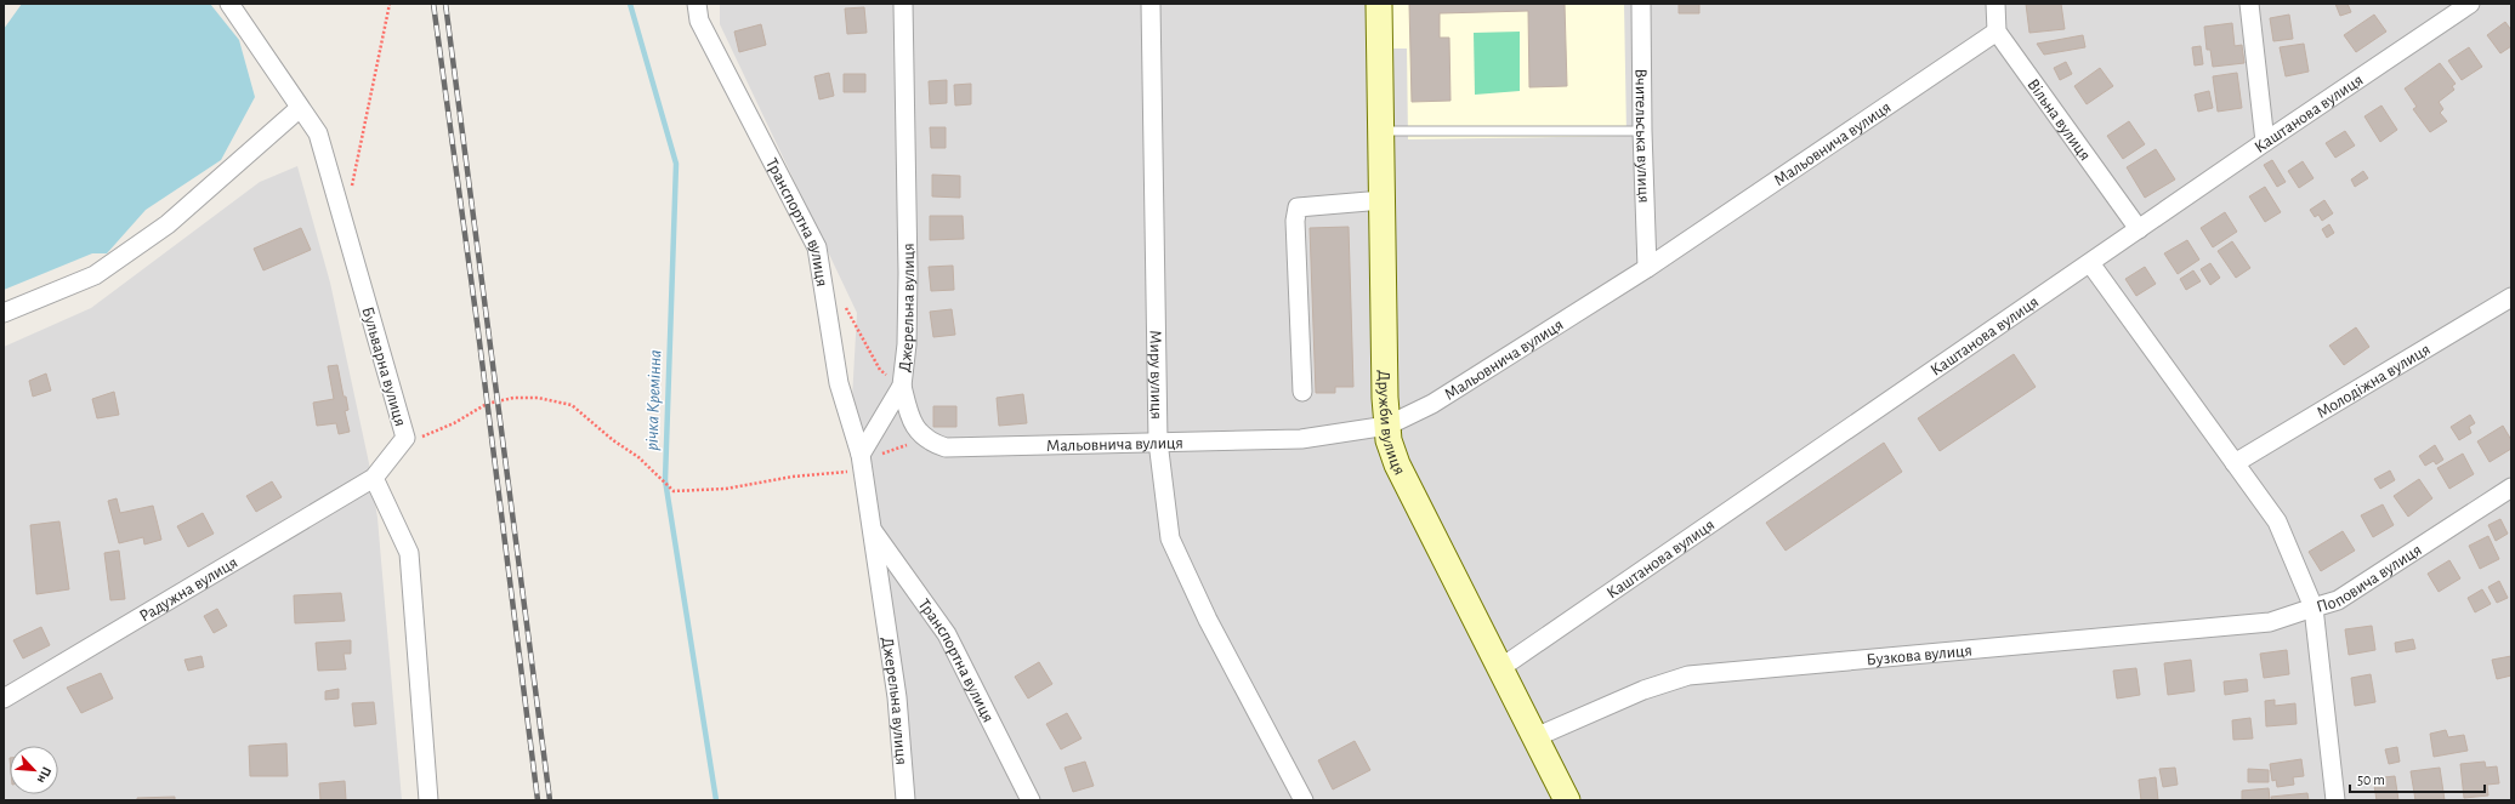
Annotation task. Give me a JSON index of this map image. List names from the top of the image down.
{
  "streets": {
    "street": [
      "Каштанова вулиця",
      "Вільна вулиця",
      "Вчительська вулиця",
      "Мальовнича вулиця",
      "Транспортна вулиця",
      "Джерельна вулиця",
      "Бульварна вулиця",
      "Миру вулиця",
      "Молодіжна вулиця",
      "Дружби вулиця",
      "Поповича вулиця",
      "Радужна вулиця",
      "Бузкова вулиця"
    ]
  },
  "crossings": [
    ["Каштанова вулиця", "Вільна вулиця"],
    ["Каштанова вулиця", "Дружби вулиця"],
    ["Вільна вулиця", "Мальовнича вулиця"],
    ["Вчительська вулиця", "Мальовнича вулиця"],
    ["Мальовнича вулиця", "Миру вулиця"],
    ["Мальовнича вулиця", "Дружби вулиця"],
    ["Транспортна вулиця", "Джерельна вулиця"],
    ["Бульварна вулиця", "Радужна вулиця"],
    ["Дружби вулиця", "Бузкова вулиця"],
    ["Поповича вулиця", "Бузкова вулиця"]
  ],
  "water": ["річка Кремінна"],
  "scale_bar": "50 m",
  "north": "bottom right"
}
